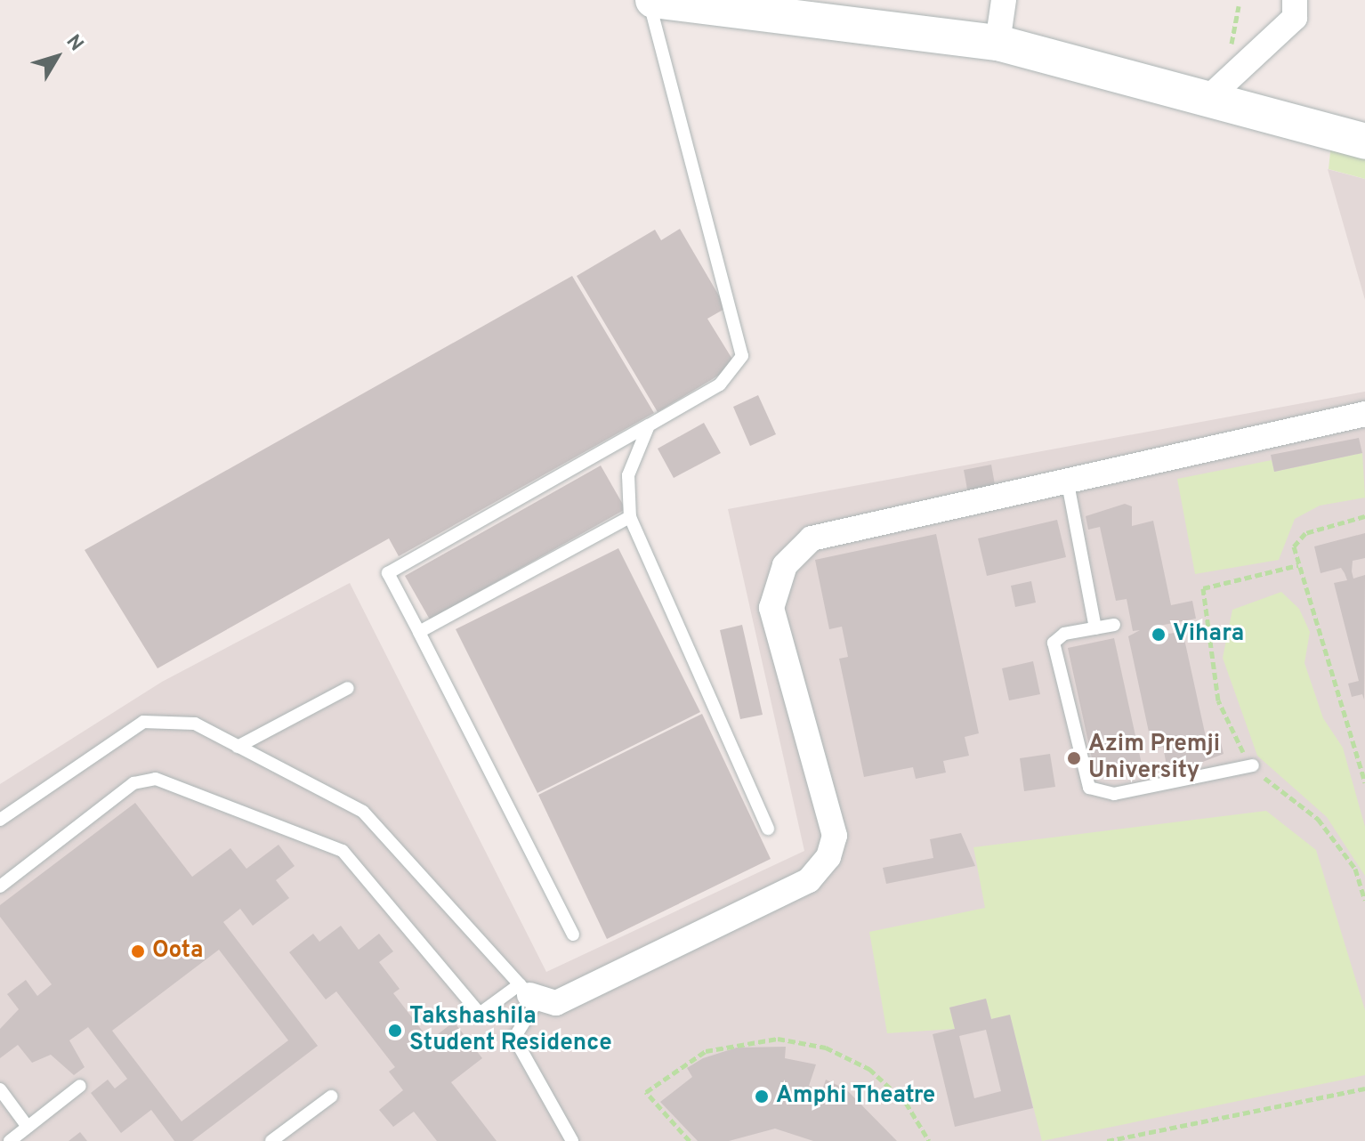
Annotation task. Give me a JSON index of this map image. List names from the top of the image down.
{
  "places": [
    "Vihara",
    "Azim Premji University",
    "Oota",
    "Takshashila Student Residence",
    "Amphi Theatre"
  ],
  "north": "top right"
}
